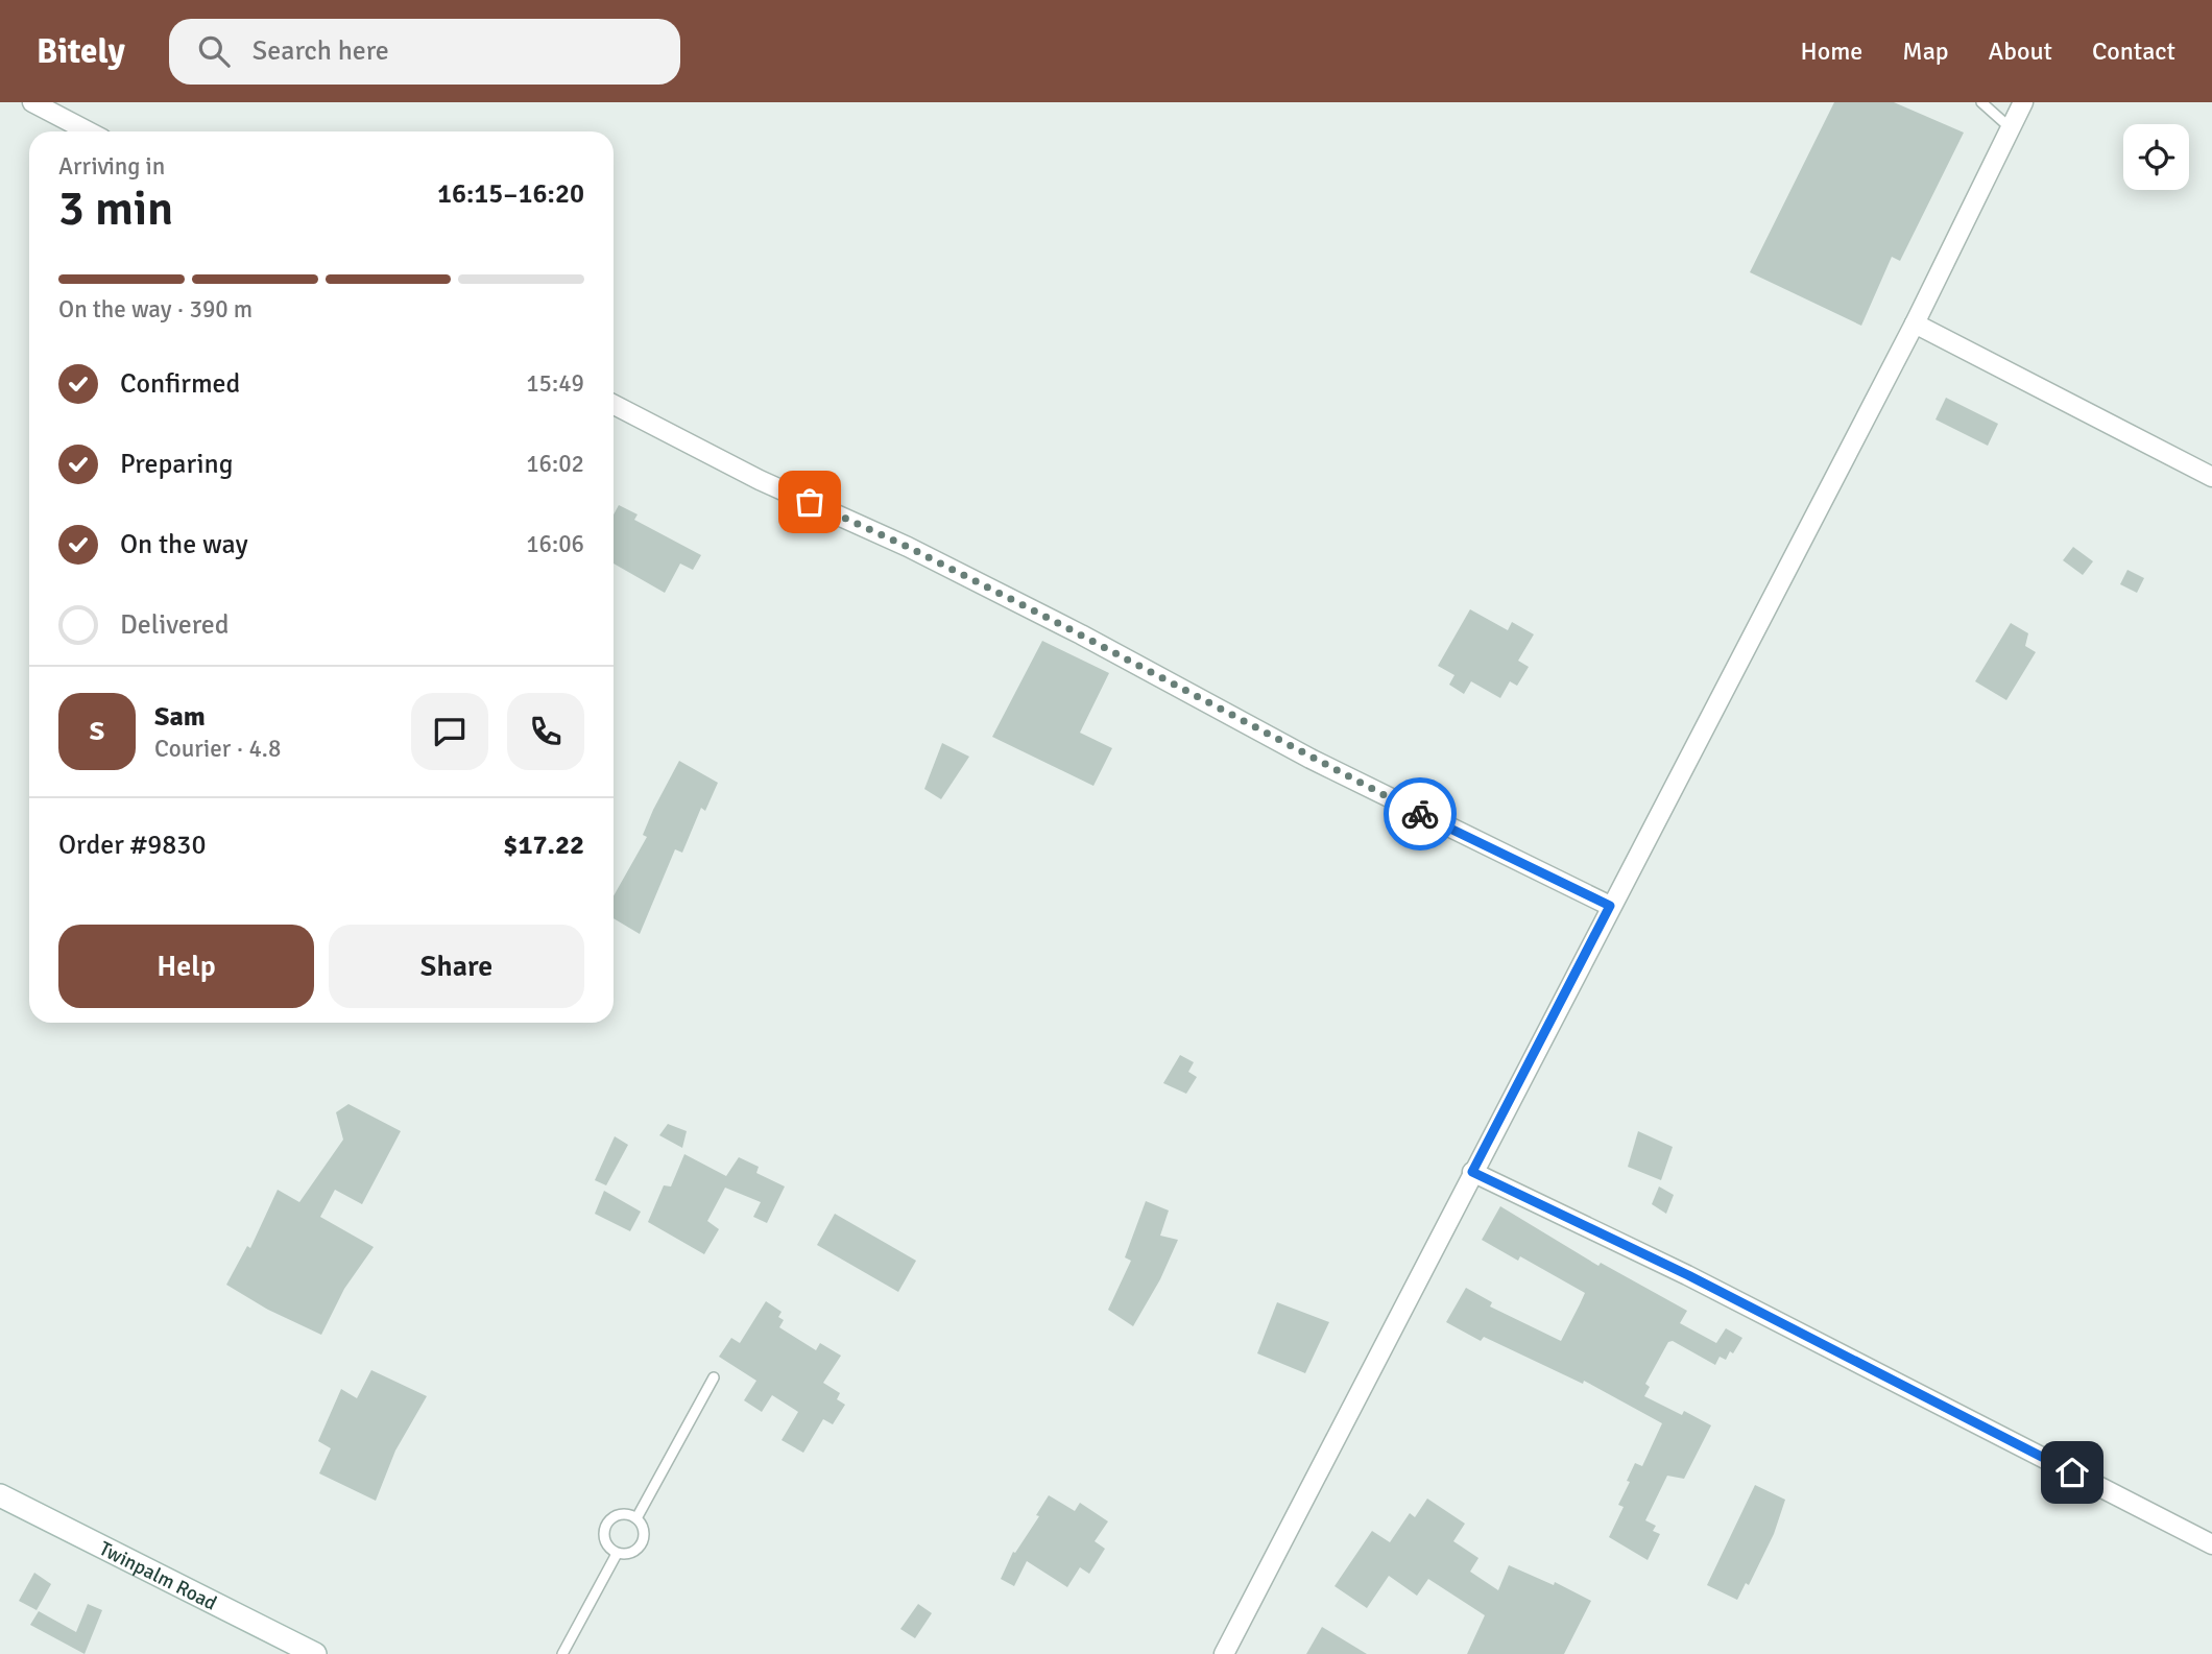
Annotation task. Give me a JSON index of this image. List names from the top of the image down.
{
  "streets": {
    "main road": ["Twinpalm Road"]
  },
  "page": {
    "header": "Bitely",
    "search": "Search here",
    "nav": [
      "Home",
      "Map",
      "About",
      "Contact"
    ],
    "heading": ["3 min", "Arriving in", "16:15–16:20"],
    "panel": [
      "Sam",
      "Courier · 4.8",
      "Order #9830",
      "$17.22"
    ],
    "bar": "On the way · 390 m",
    "list": [
      ["Confirmed", "15:49"],
      ["Preparing", "16:02"],
      ["On the way", "16:06"],
      "Delivered"
    ],
    "round": "S",
    "buttons": ["Help", "Share"]
  }
}
